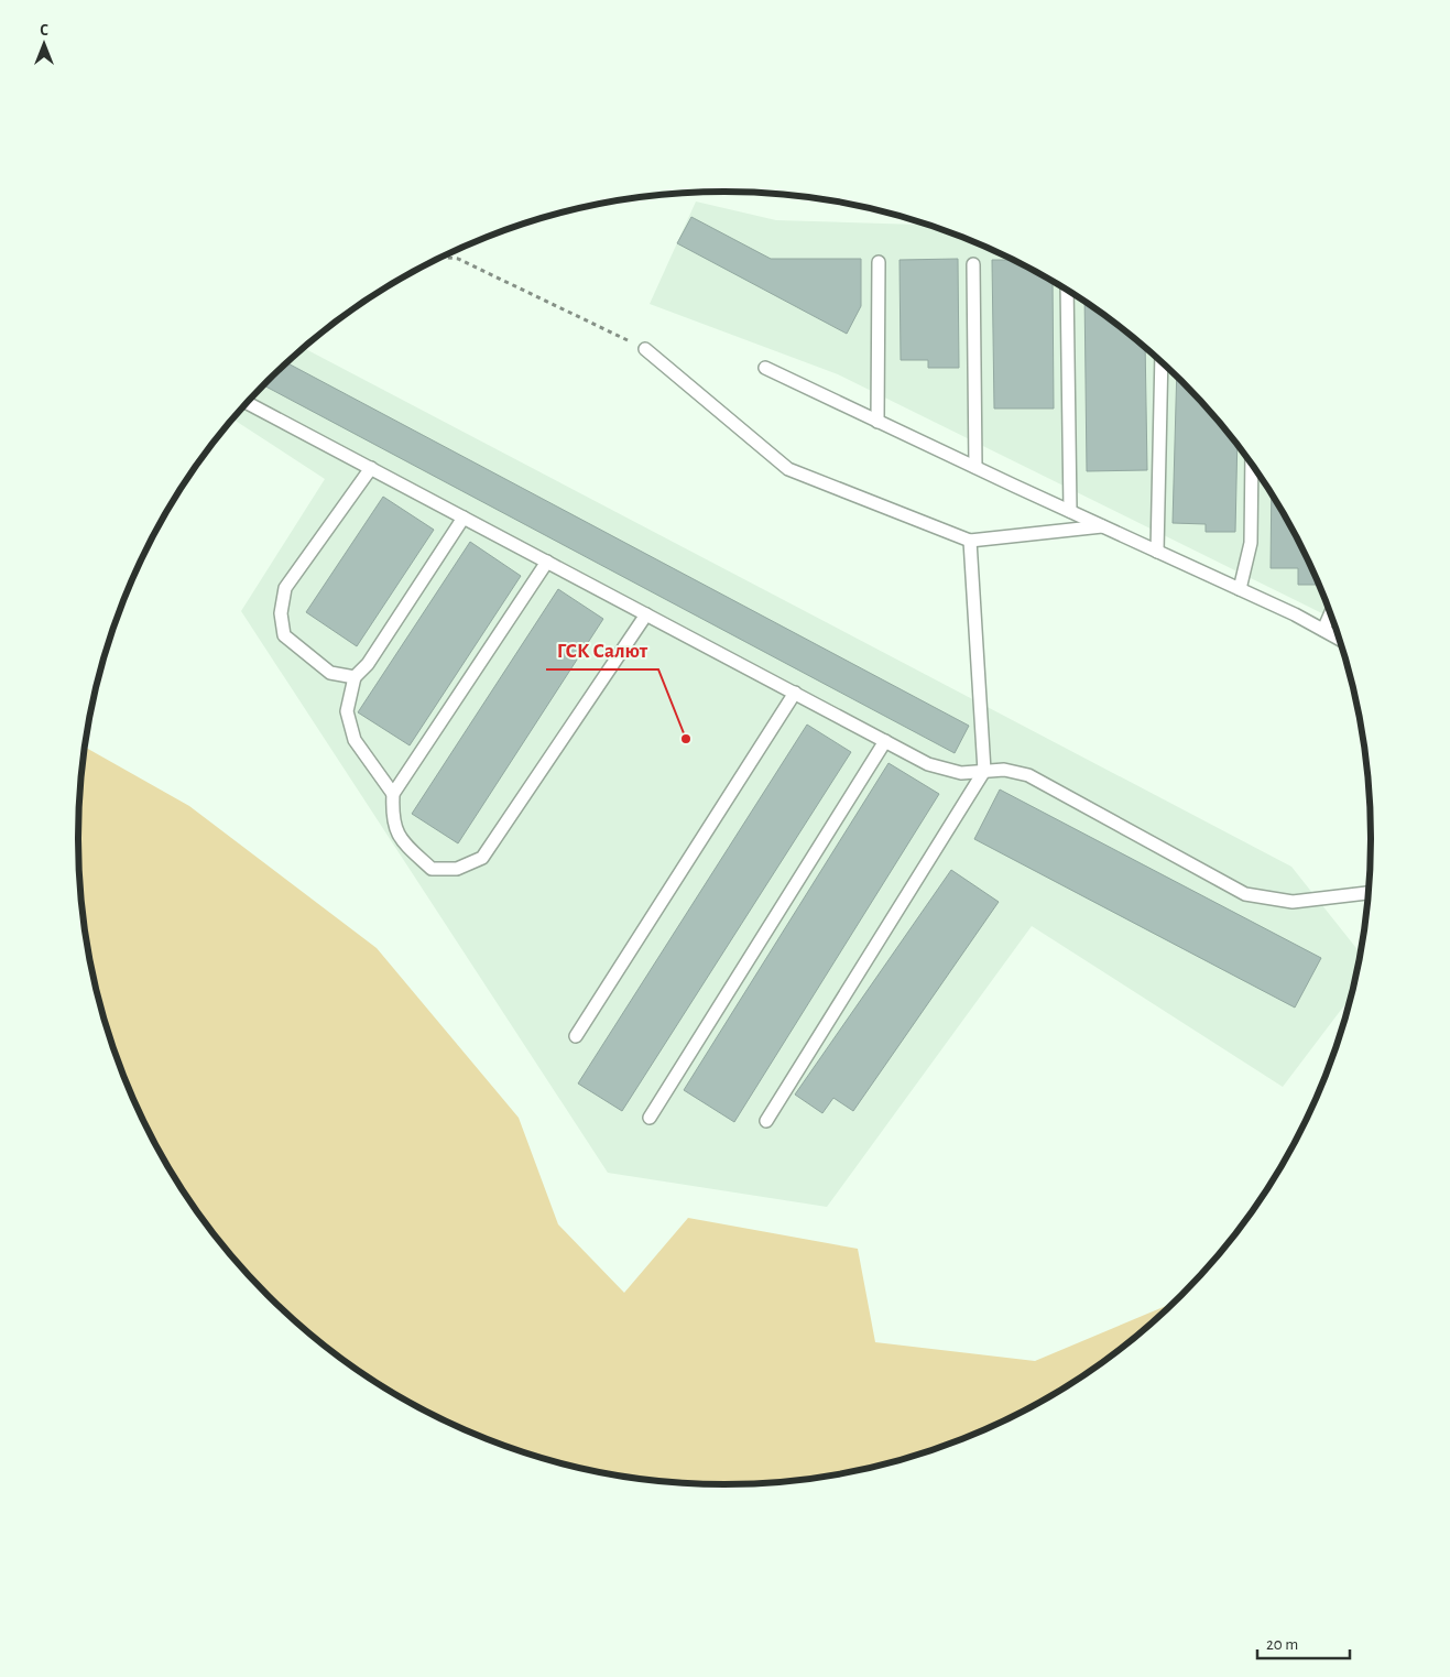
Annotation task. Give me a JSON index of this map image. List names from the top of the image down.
{
  "places": ["ГСК Салют"],
  "scale_bar": "20 m",
  "north": "top"
}
